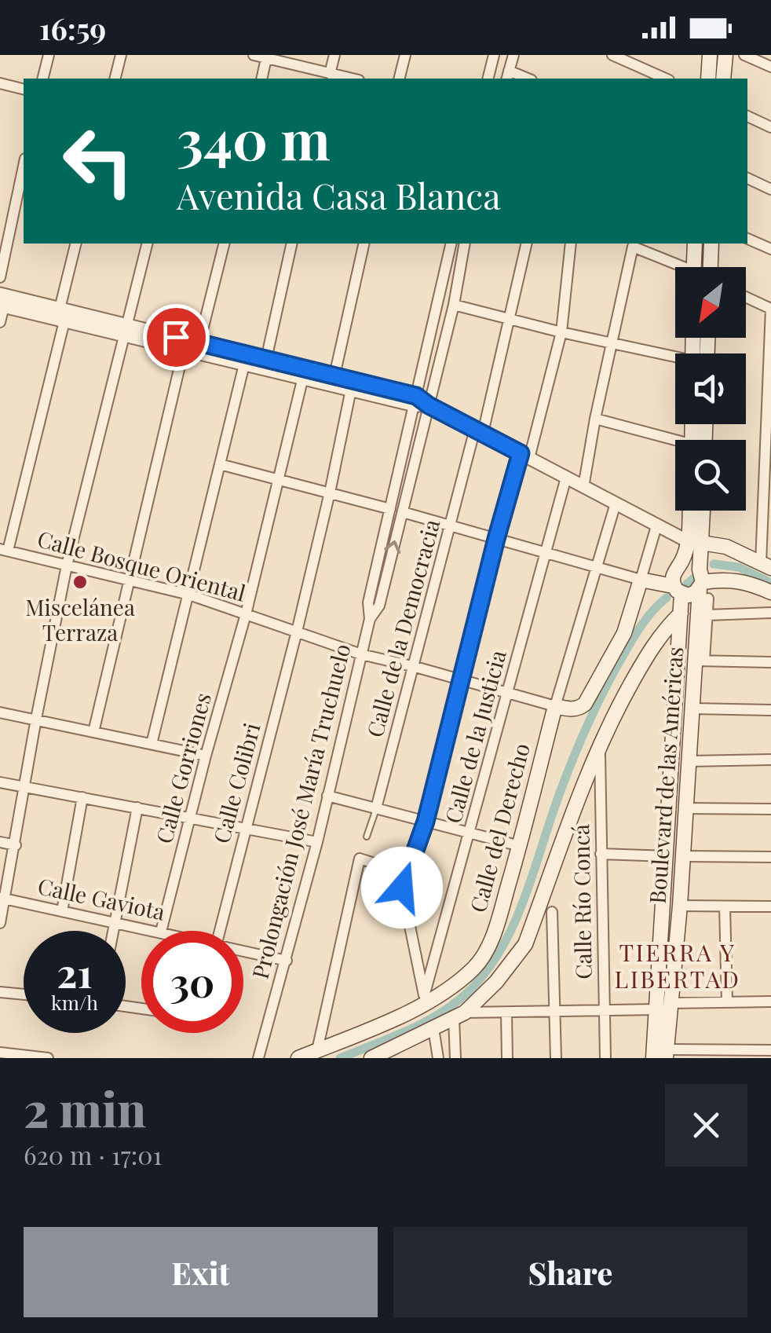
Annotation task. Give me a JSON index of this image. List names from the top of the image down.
{
  "streets": {
    "main road": ["Boulevard de las Américas", "Calle del Derecho"],
    "street": [
      "Calle Bosque Oriental",
      "Calle de la Democracia",
      "Calle de la Justicia",
      "Calle Gorriones",
      "Calle Colibri",
      "Prolongación José María Truchuelo",
      "Calle Gaviota",
      "Calle Río Concá"
    ]
  },
  "crossings": [
    ["Calle Bosque Oriental", "Calle de la Democracia"],
    ["Calle Bosque Oriental", "Calle de la Justicia"],
    ["Calle Bosque Oriental", "Calle Gorriones"],
    ["Calle Bosque Oriental", "Calle Colibri"],
    ["Calle Bosque Oriental", "Prolongación José María Truchuelo"],
    ["Calle Bosque Oriental", "Calle del Derecho"],
    ["Calle de la Justicia", "Calle del Derecho"],
    ["Prolongación José María Truchuelo", "Calle Gaviota"]
  ],
  "districts": ["TIERRA Y LIBERTAD"],
  "places": ["Miscelánea Terraza"],
  "north": "bottom left",
  "page": {
    "status": "16:59",
    "turn": ["340 m", "Avenida Casa Blanca"],
    "speed": "21 km/h",
    "limit": "30",
    "heading": ["2 min", "620 m · 17:01"],
    "buttons": ["Exit", "Share"]
  }
}
